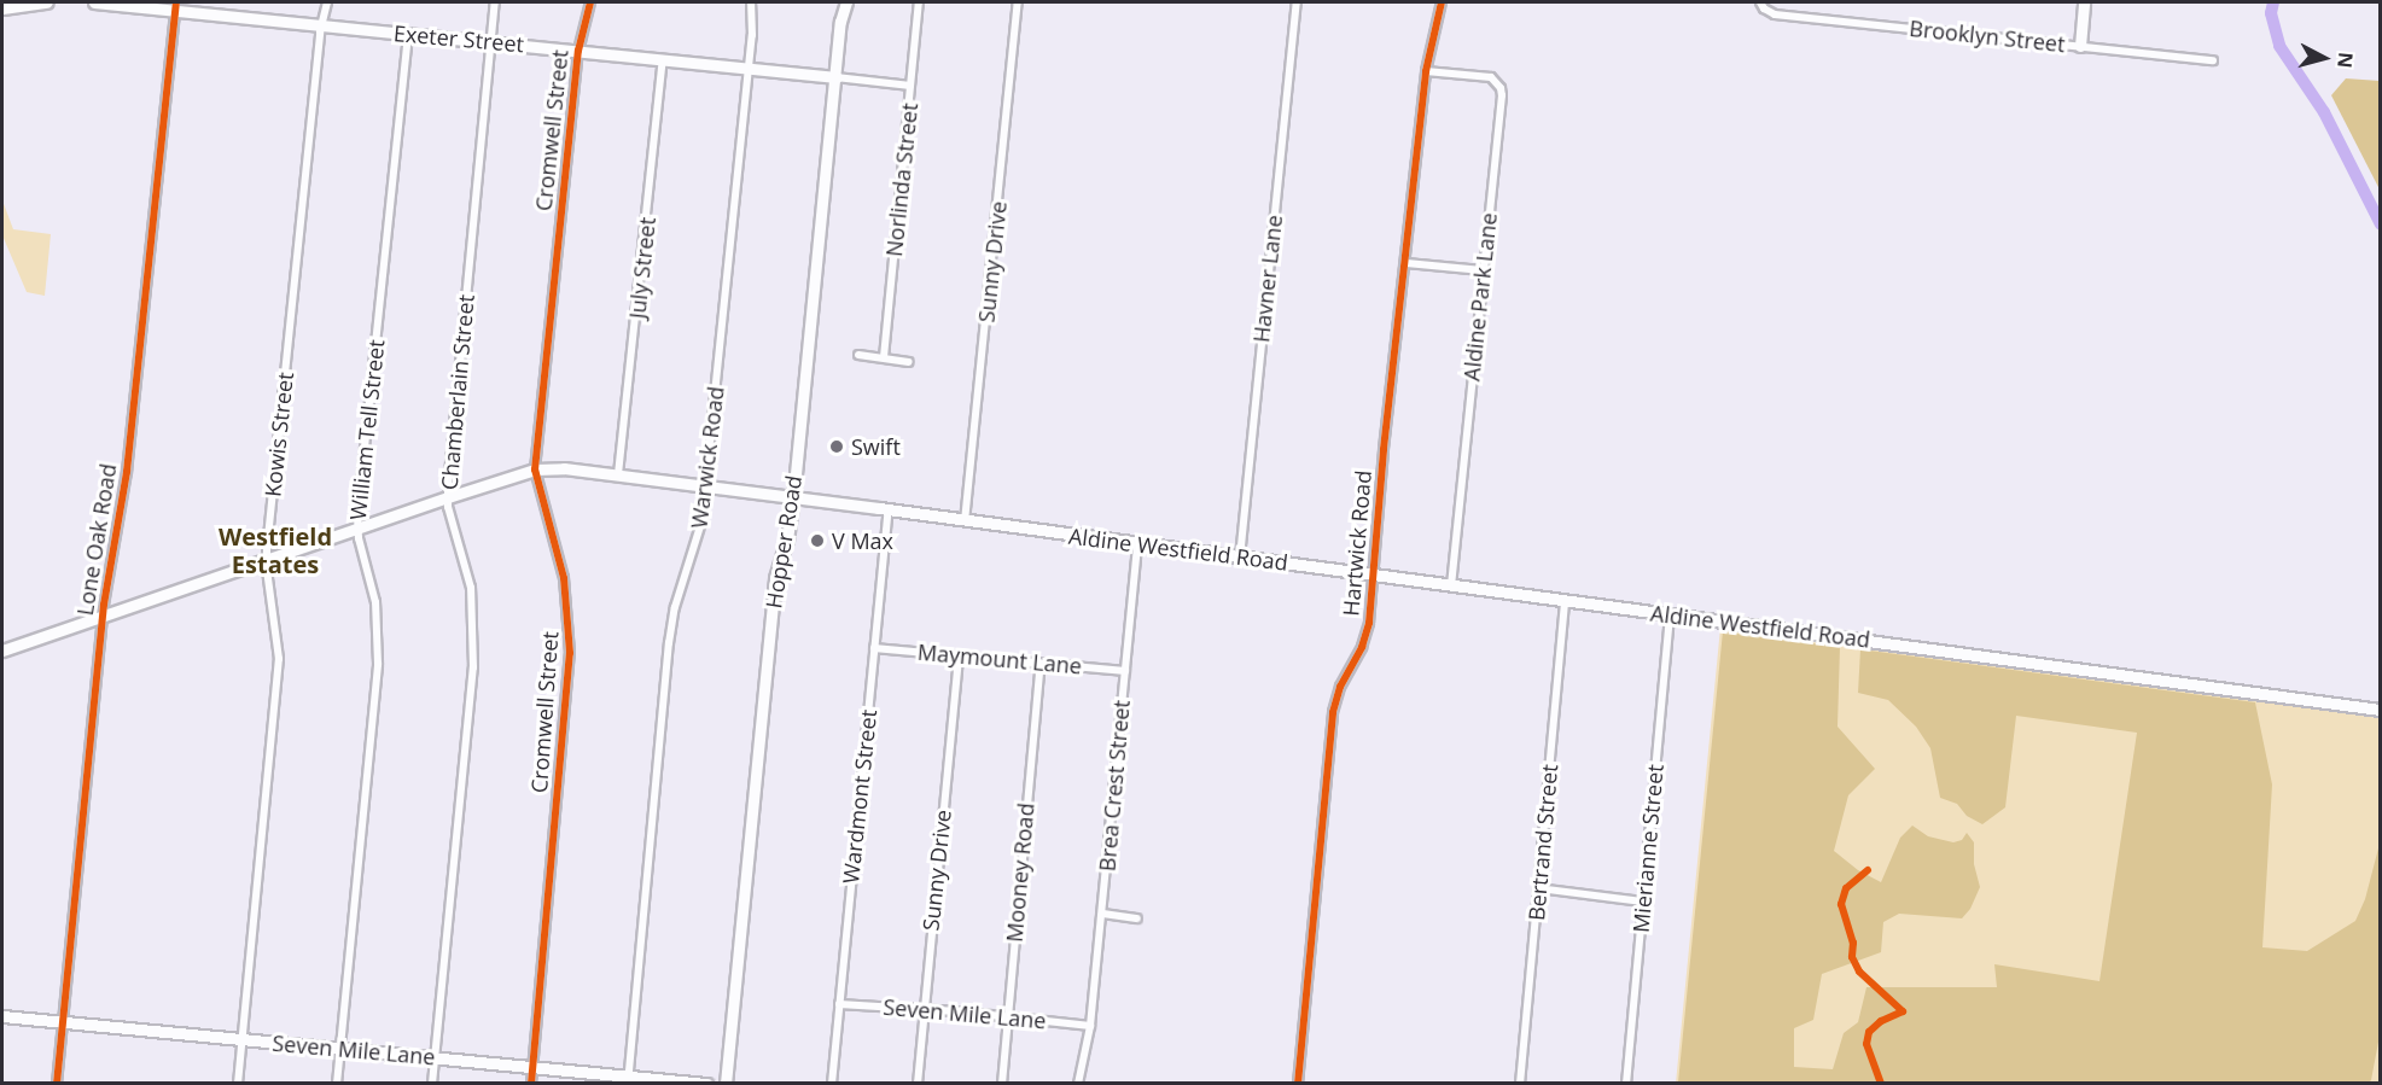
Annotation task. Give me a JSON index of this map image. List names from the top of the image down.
{
  "streets": {
    "main road": [
      "Exeter Street",
      "Hopper Road",
      "Aldine Westfield Road",
      "Seven Mile Lane"
    ],
    "street": [
      "Brooklyn Street",
      "Cromwell Street",
      "Norlinda Street",
      "Sunny Drive",
      "July Street",
      "Havner Lane",
      "Aldine Park Lane",
      "Chamberlain Street",
      "William Tell Street",
      "Kowis Street",
      "Warwick Road",
      "Lone Oak Road",
      "Hartwick Road",
      "Maymount Lane",
      "Brea Crest Street",
      "Wardmont Street",
      "Bertrand Street",
      "Mierianne Street",
      "Mooney Road"
    ]
  },
  "crossings": [
    ["Exeter Street", "Cromwell Street"],
    ["Exeter Street", "Norlinda Street"],
    ["Exeter Street", "July Street"],
    ["Exeter Street", "Chamberlain Street"],
    ["Exeter Street", "William Tell Street"],
    ["Exeter Street", "Kowis Street"],
    ["Exeter Street", "Warwick Road"],
    ["Exeter Street", "Lone Oak Road"],
    ["Exeter Street", "Hopper Road"],
    ["Cromwell Street", "Aldine Westfield Road"],
    ["Cromwell Street", "Seven Mile Lane"],
    ["Sunny Drive", "Aldine Westfield Road"],
    ["Sunny Drive", "Maymount Lane"],
    ["Sunny Drive", "Seven Mile Lane"],
    ["July Street", "Aldine Westfield Road"],
    ["Havner Lane", "Aldine Westfield Road"],
    ["Aldine Park Lane", "Hartwick Road"],
    ["Aldine Park Lane", "Aldine Westfield Road"],
    ["Chamberlain Street", "Aldine Westfield Road"],
    ["Chamberlain Street", "Seven Mile Lane"],
    ["William Tell Street", "Aldine Westfield Road"],
    ["William Tell Street", "Seven Mile Lane"],
    ["Kowis Street", "Aldine Westfield Road"],
    ["Kowis Street", "Seven Mile Lane"],
    ["Warwick Road", "Aldine Westfield Road"],
    ["Warwick Road", "Seven Mile Lane"],
    ["Lone Oak Road", "Aldine Westfield Road"],
    ["Lone Oak Road", "Seven Mile Lane"],
    ["Hopper Road", "Aldine Westfield Road"],
    ["Hartwick Road", "Aldine Westfield Road"],
    ["Aldine Westfield Road", "Brea Crest Street"],
    ["Aldine Westfield Road", "Wardmont Street"],
    ["Aldine Westfield Road", "Bertrand Street"],
    ["Aldine Westfield Road", "Mierianne Street"],
    ["Maymount Lane", "Brea Crest Street"],
    ["Maymount Lane", "Wardmont Street"],
    ["Maymount Lane", "Mooney Road"],
    ["Brea Crest Street", "Seven Mile Lane"],
    ["Wardmont Street", "Seven Mile Lane"],
    ["Mooney Road", "Seven Mile Lane"]
  ],
  "districts": ["Westfield Estates"],
  "places": ["Swift", "V Max"],
  "north": "right"
}
